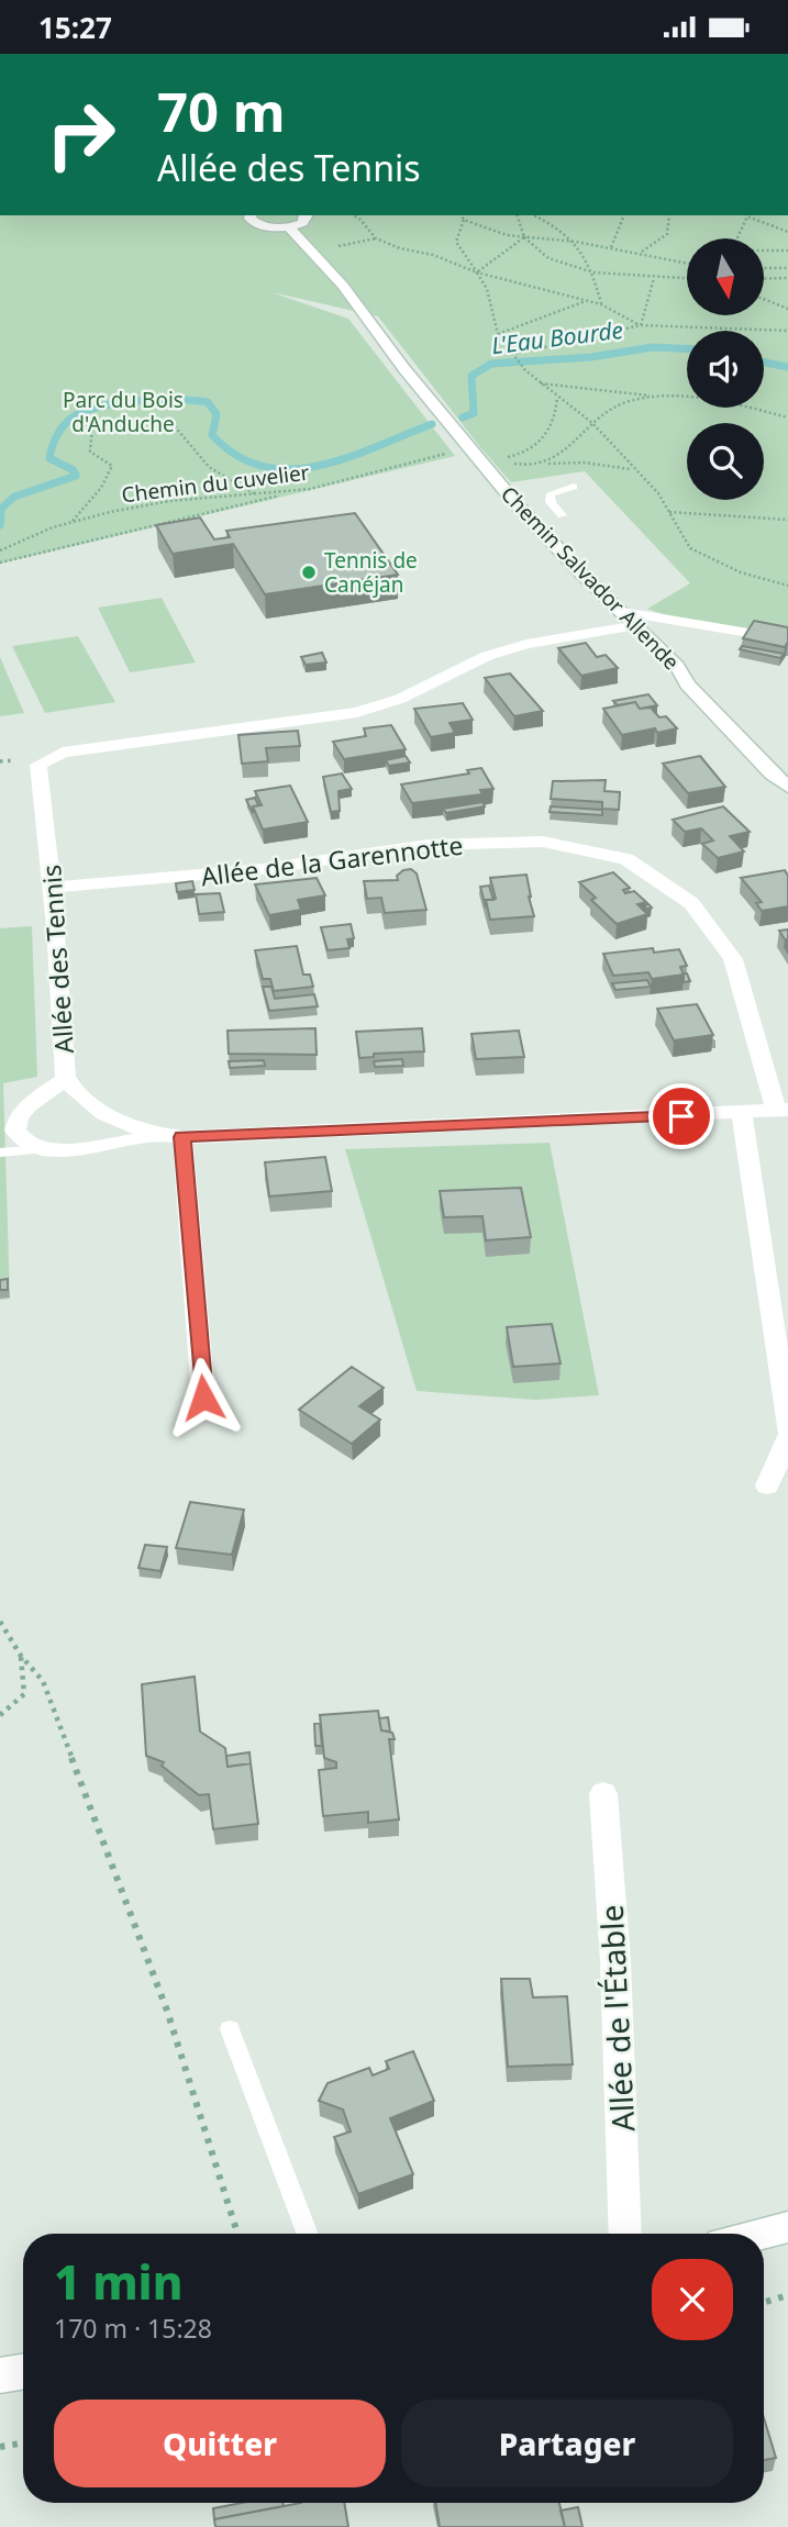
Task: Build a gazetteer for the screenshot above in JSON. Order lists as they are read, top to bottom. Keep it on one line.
{"streets":{"street":["Chemin Salvador Allende","Allée de la Garennotte","Allée des Tennis","Allée de l'Étable"],"path":["Chemin du cuvelier"]},"crossings":[["Chemin du cuvelier","Chemin Salvador Allende"],["Chemin Salvador Allende","Allée des Tennis"],["Allée de la Garennotte","Allée des Tennis"]],"water":["L'Eau Bourde"],"parks":["Parc du Bois d'Anduche"],"places":["Tennis de Canéjan"],"north":"bottom","page":{"status":"15:27","turn":["70 m","Allée des Tennis"],"heading":["1 min","170 m · 15:28"],"buttons":["Quitter","Partager"]}}
